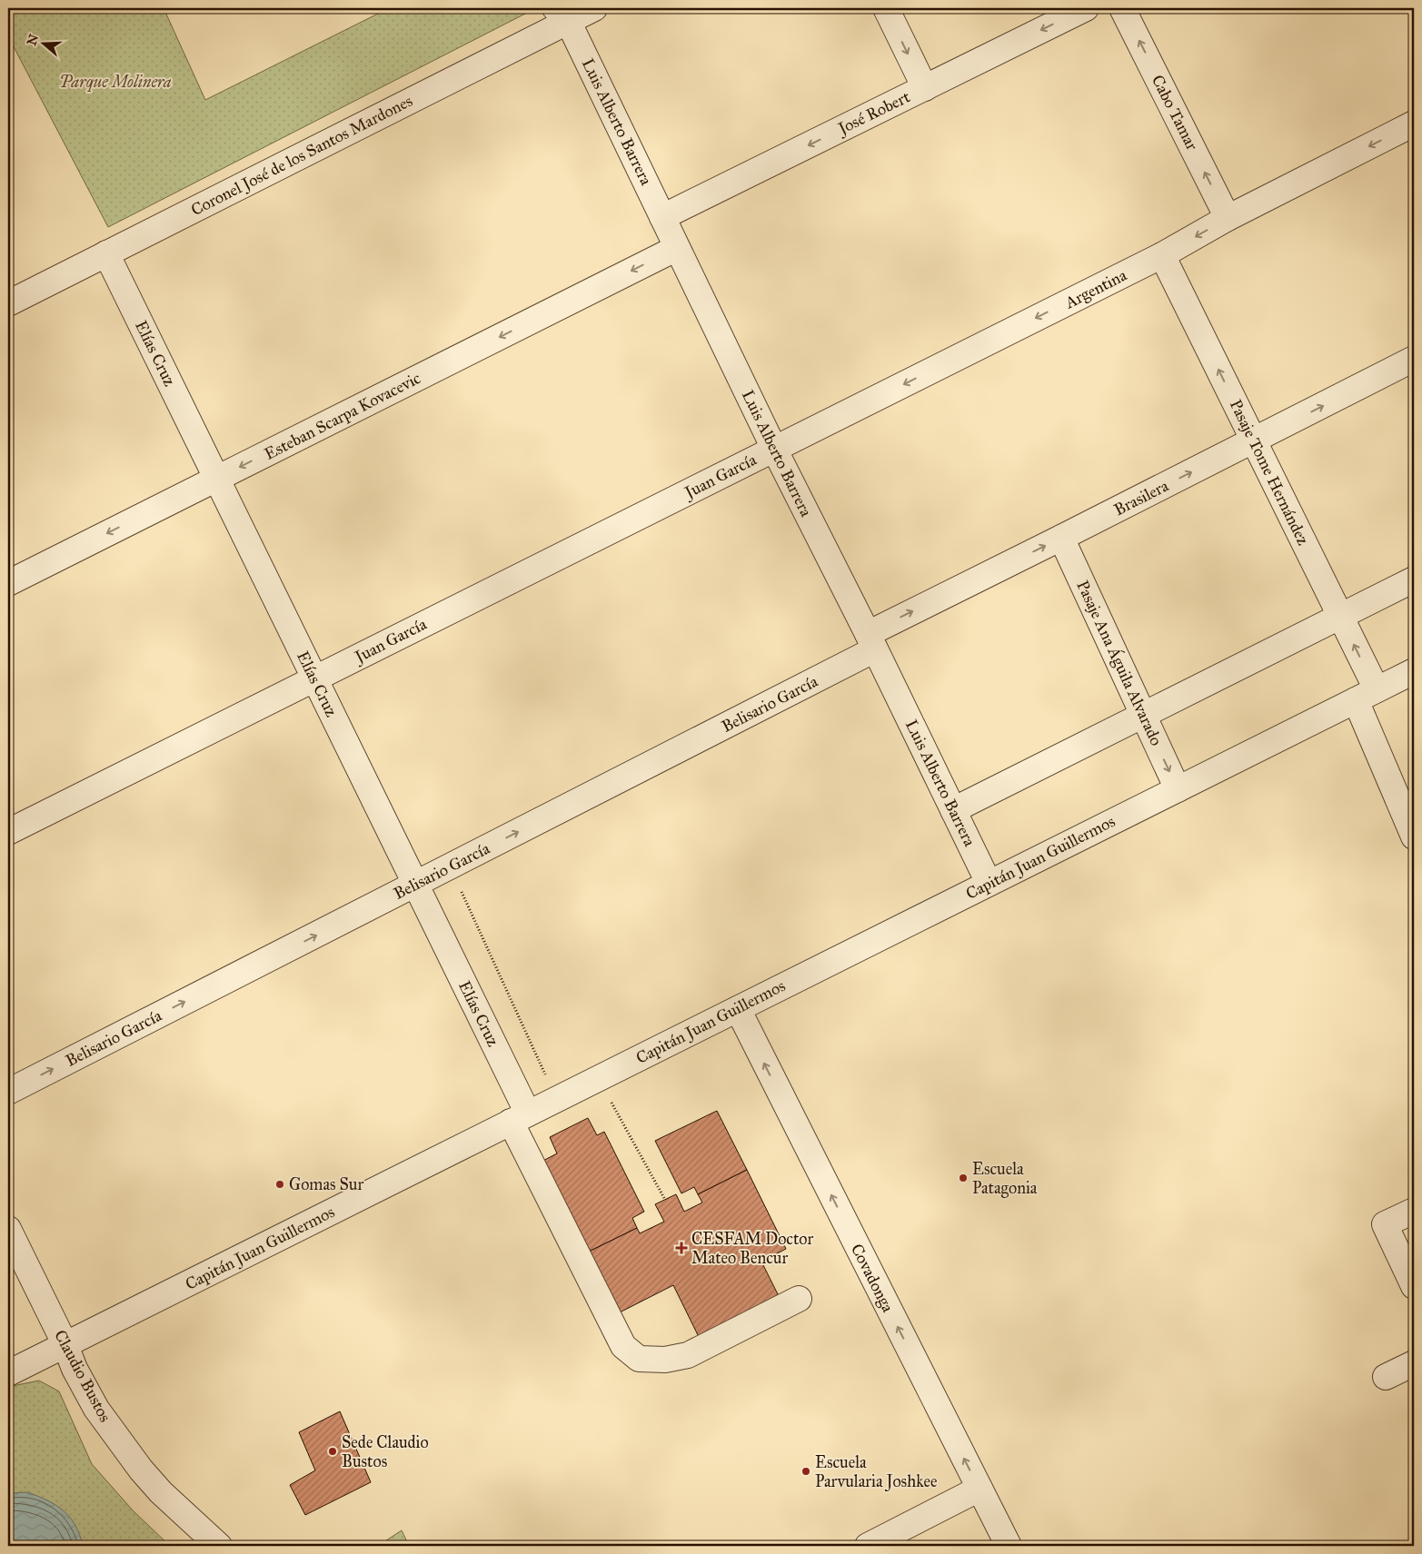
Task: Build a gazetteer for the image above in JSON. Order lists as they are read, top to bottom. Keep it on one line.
{"streets":{"street":["José Robert","Cabo Tamar","Luis Alberto Barrera","Coronel José de los Santos Mardones","Argentina","Elías Cruz","Esteban Scarpa Kovacevic","Pasaje Tome Hernández","Juan García","Brasilera","Pasaje Ana Águila Alvarado","Belisario García","Capitán Juan Guillermos","Covadonga","Claudio Bustos"]},"crossings":[["José Robert","Luis Alberto Barrera"],["Cabo Tamar","Argentina"],["Luis Alberto Barrera","Coronel José de los Santos Mardones"],["Luis Alberto Barrera","Argentina"],["Luis Alberto Barrera","Esteban Scarpa Kovacevic"],["Luis Alberto Barrera","Juan García"],["Luis Alberto Barrera","Brasilera"],["Luis Alberto Barrera","Belisario García"],["Luis Alberto Barrera","Capitán Juan Guillermos"],["Coronel José de los Santos Mardones","Elías Cruz"],["Argentina","Pasaje Tome Hernández"],["Argentina","Juan García"],["Elías Cruz","Esteban Scarpa Kovacevic"],["Elías Cruz","Juan García"],["Elías Cruz","Belisario García"],["Elías Cruz","Capitán Juan Guillermos"],["Pasaje Tome Hernández","Brasilera"],["Pasaje Tome Hernández","Capitán Juan Guillermos"],["Brasilera","Pasaje Ana Águila Alvarado"],["Brasilera","Belisario García"],["Pasaje Ana Águila Alvarado","Capitán Juan Guillermos"],["Capitán Juan Guillermos","Covadonga"],["Capitán Juan Guillermos","Claudio Bustos"]],"one_way":["José Robert","Cabo Tamar","Argentina","Esteban Scarpa Kovacevic","Pasaje Tome Hernández","Belisario García","Covadonga"],"parks":["Parque Molinera"],"places":{"other":["Escuela Patagonia","Gomas Sur","Sede Claudio Bustos","Escuela Parvularia Joshkee"],"health":["CESFAM Doctor Mateo Bencur"]},"north":"left"}
